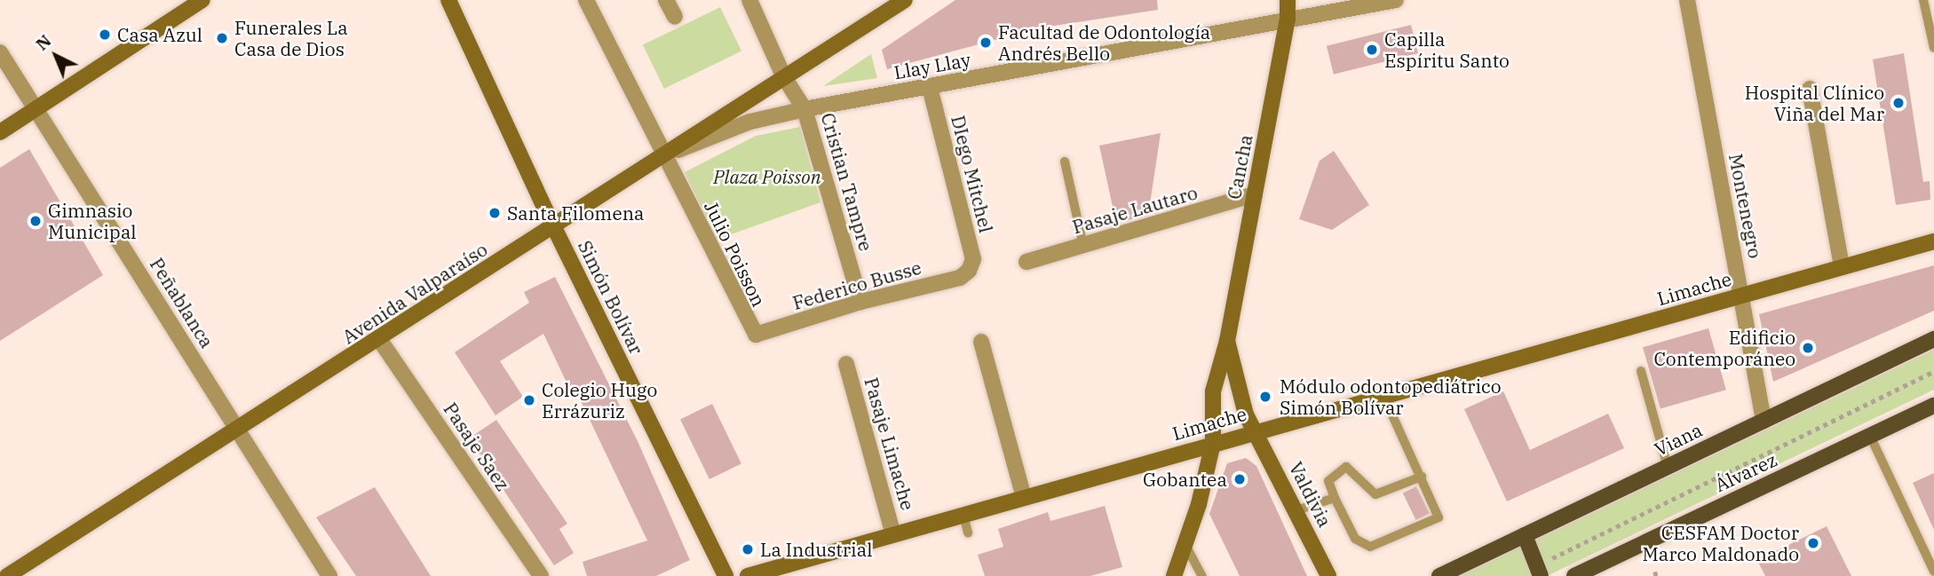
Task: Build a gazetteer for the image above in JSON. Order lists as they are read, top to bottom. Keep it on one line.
{"streets":{"main road":["Cancha","Limache","Avenida Valparaíso","Simón Bolívar","Viana","Álvarez","Valdivia"],"street":["Llay Llay","DIego Mitchel","Cristian Tampre","Montenegro","Pasaje Lautaro","Julio Poisson","Federico Busse","Peñablanca","Pasaje Limache","Pasaje Saez"]},"crossings":[["Llay Llay","Cancha"],["Llay Llay","DIego Mitchel"],["Llay Llay","Cristian Tampre"],["Llay Llay","Julio Poisson"],["Llay Llay","Avenida Valparaíso"],["Cancha","Pasaje Lautaro"],["Cancha","Limache"],["Cancha","Valdivia"],["DIego Mitchel","Federico Busse"],["Cristian Tampre","Federico Busse"],["Cristian Tampre","Avenida Valparaíso"],["Montenegro","Limache"],["Montenegro","Viana"],["Julio Poisson","Federico Busse"],["Julio Poisson","Avenida Valparaíso"],["Limache","Pasaje Limache"],["Limache","Valdivia"],["Avenida Valparaíso","Simón Bolívar"],["Avenida Valparaíso","Peñablanca"],["Avenida Valparaíso","Pasaje Saez"]],"parks":["Plaza Poisson"],"places":["Casa Azul","Funerales La Casa de Dios","Facultad de Odontología Andrés Bello","Capilla Espíritu Santo","Hospital Clínico Viña del Mar","Santa Filomena","Gimnasio Municipal","Edificio Contemporáneo","Módulo odontopediátrico Simón Bolívar","Colegio Hugo Errázuriz","Gobantea","CESFAM Doctor Marco Maldonado","La Industrial"],"north":"top left"}
